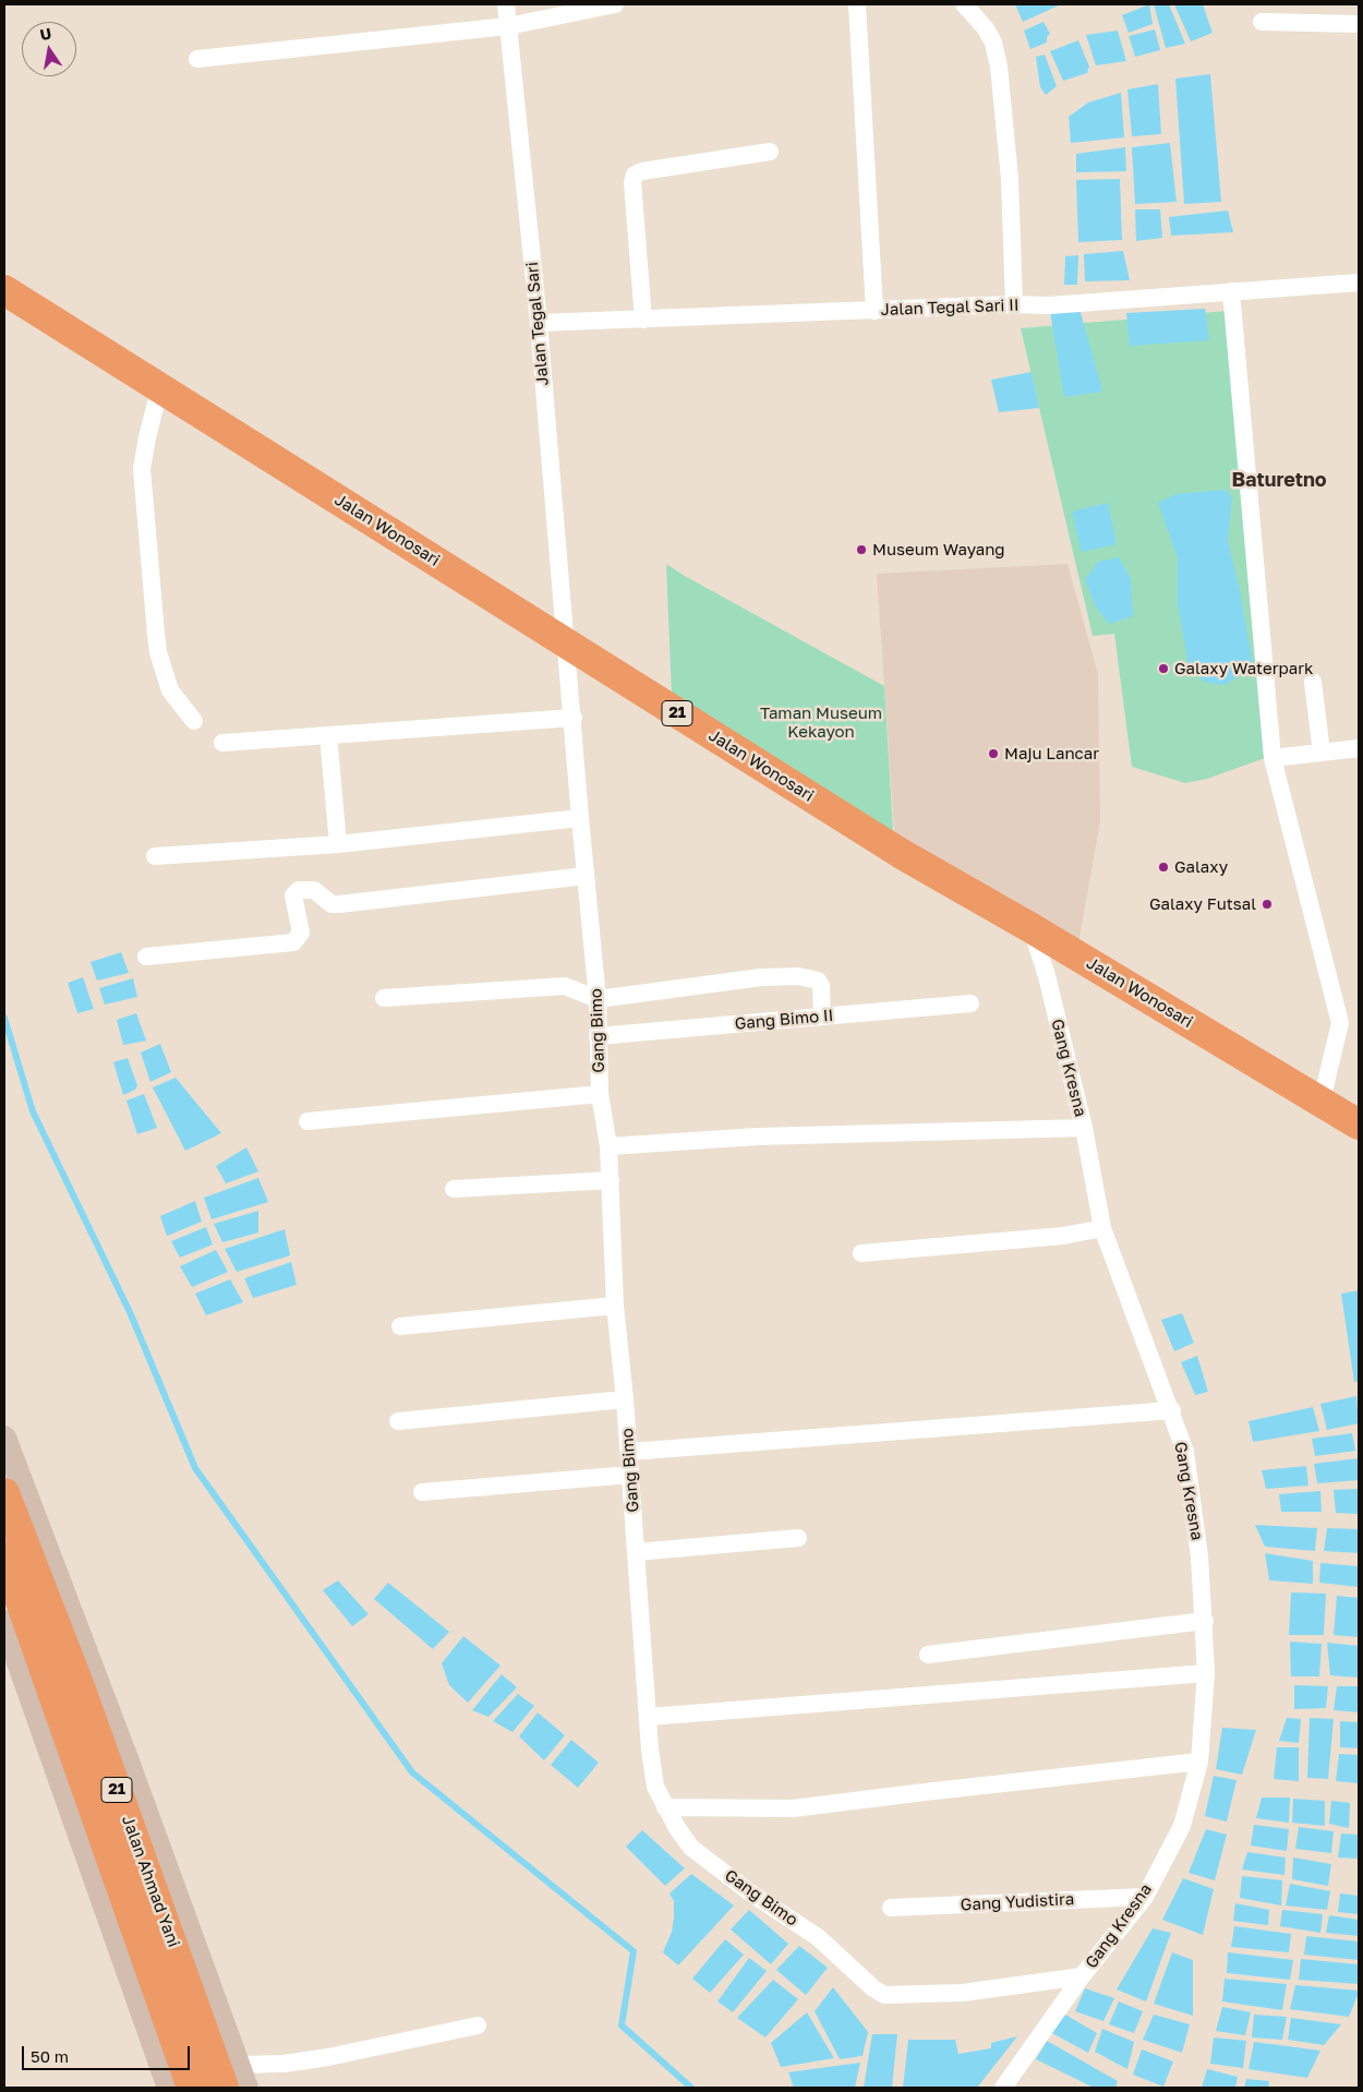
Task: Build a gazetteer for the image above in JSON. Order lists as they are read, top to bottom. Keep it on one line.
{"streets":{"highway":["Jalan Wonosari","21","Jalan Ahmad Yani"],"street":["Jalan Tegal Sari II","Jalan Tegal Sari","Gang Bimo II","Gang Bimo","Gang Kresna","Gang Yudistira"]},"crossings":[["Jalan Tegal Sari II","Jalan Tegal Sari"],["Jalan Tegal Sari","Jalan Wonosari"],["Jalan Tegal Sari","Gang Bimo"],["Jalan Wonosari","Gang Bimo"],["Jalan Wonosari","Gang Kresna"],["Gang Bimo II","Gang Bimo"],["Gang Bimo","Gang Kresna"],["Gang Kresna","Gang Yudistira"]],"districts":["Baturetno"],"parks":["Taman Museum Kekayon"],"places":["Museum Wayang","Galaxy Waterpark","Maju Lancar","Galaxy","Galaxy Futsal"],"scale_bar":"50 m","north":"top"}
